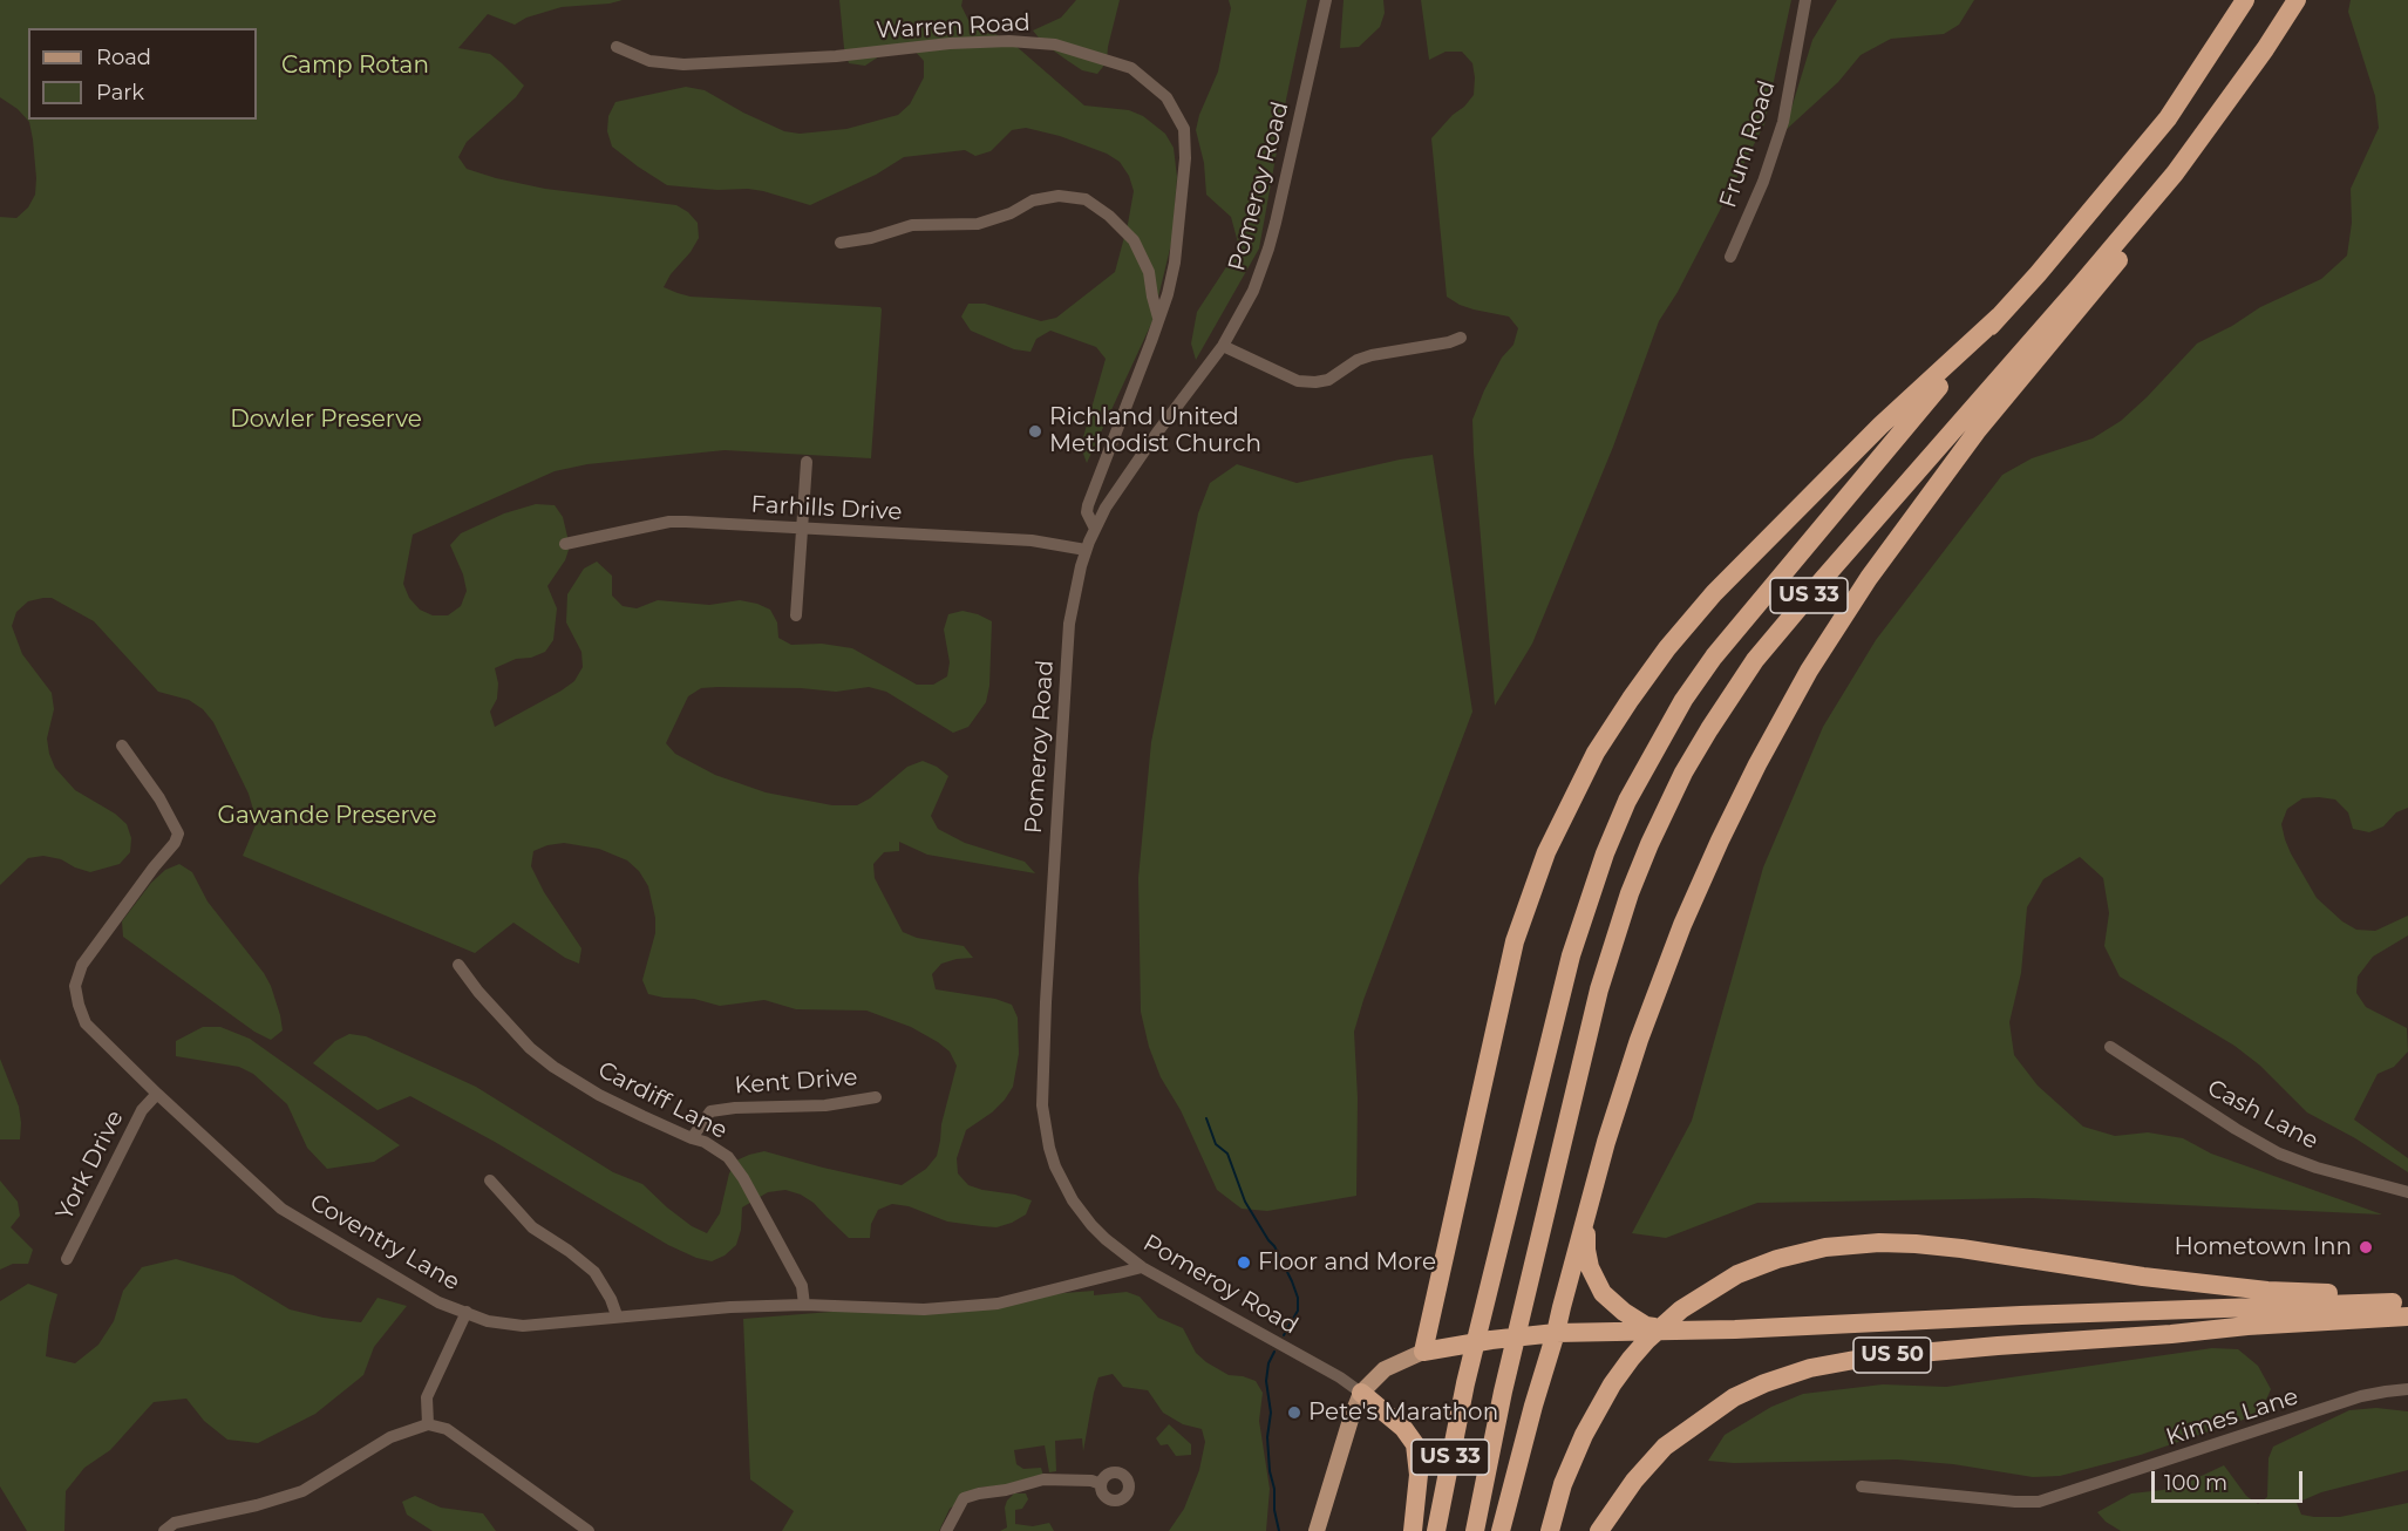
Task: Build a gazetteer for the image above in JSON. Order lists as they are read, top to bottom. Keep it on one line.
{"streets":{"highway":["US 33","US 50"],"street":["Warren Road","Frum Road","Pomeroy Road","Farhills Drive","Kent Drive","Cardiff Lane","Cash Lane","York Drive","Coventry Lane","Kimes Lane"]},"crossings":[["Warren Road","Pomeroy Road"],["Pomeroy Road","Farhills Drive"],["Pomeroy Road","Coventry Lane"],["Kent Drive","Cardiff Lane"],["Cardiff Lane","Coventry Lane"],["York Drive","Coventry Lane"]],"parks":["Camp Rotan","Dowler Preserve","Gawande Preserve"],"places":["Richland United Methodist Church","Hometown Inn","Floor and More","Pete's Marathon"],"legend":["Road","Park"],"scale_bar":"100 m"}
